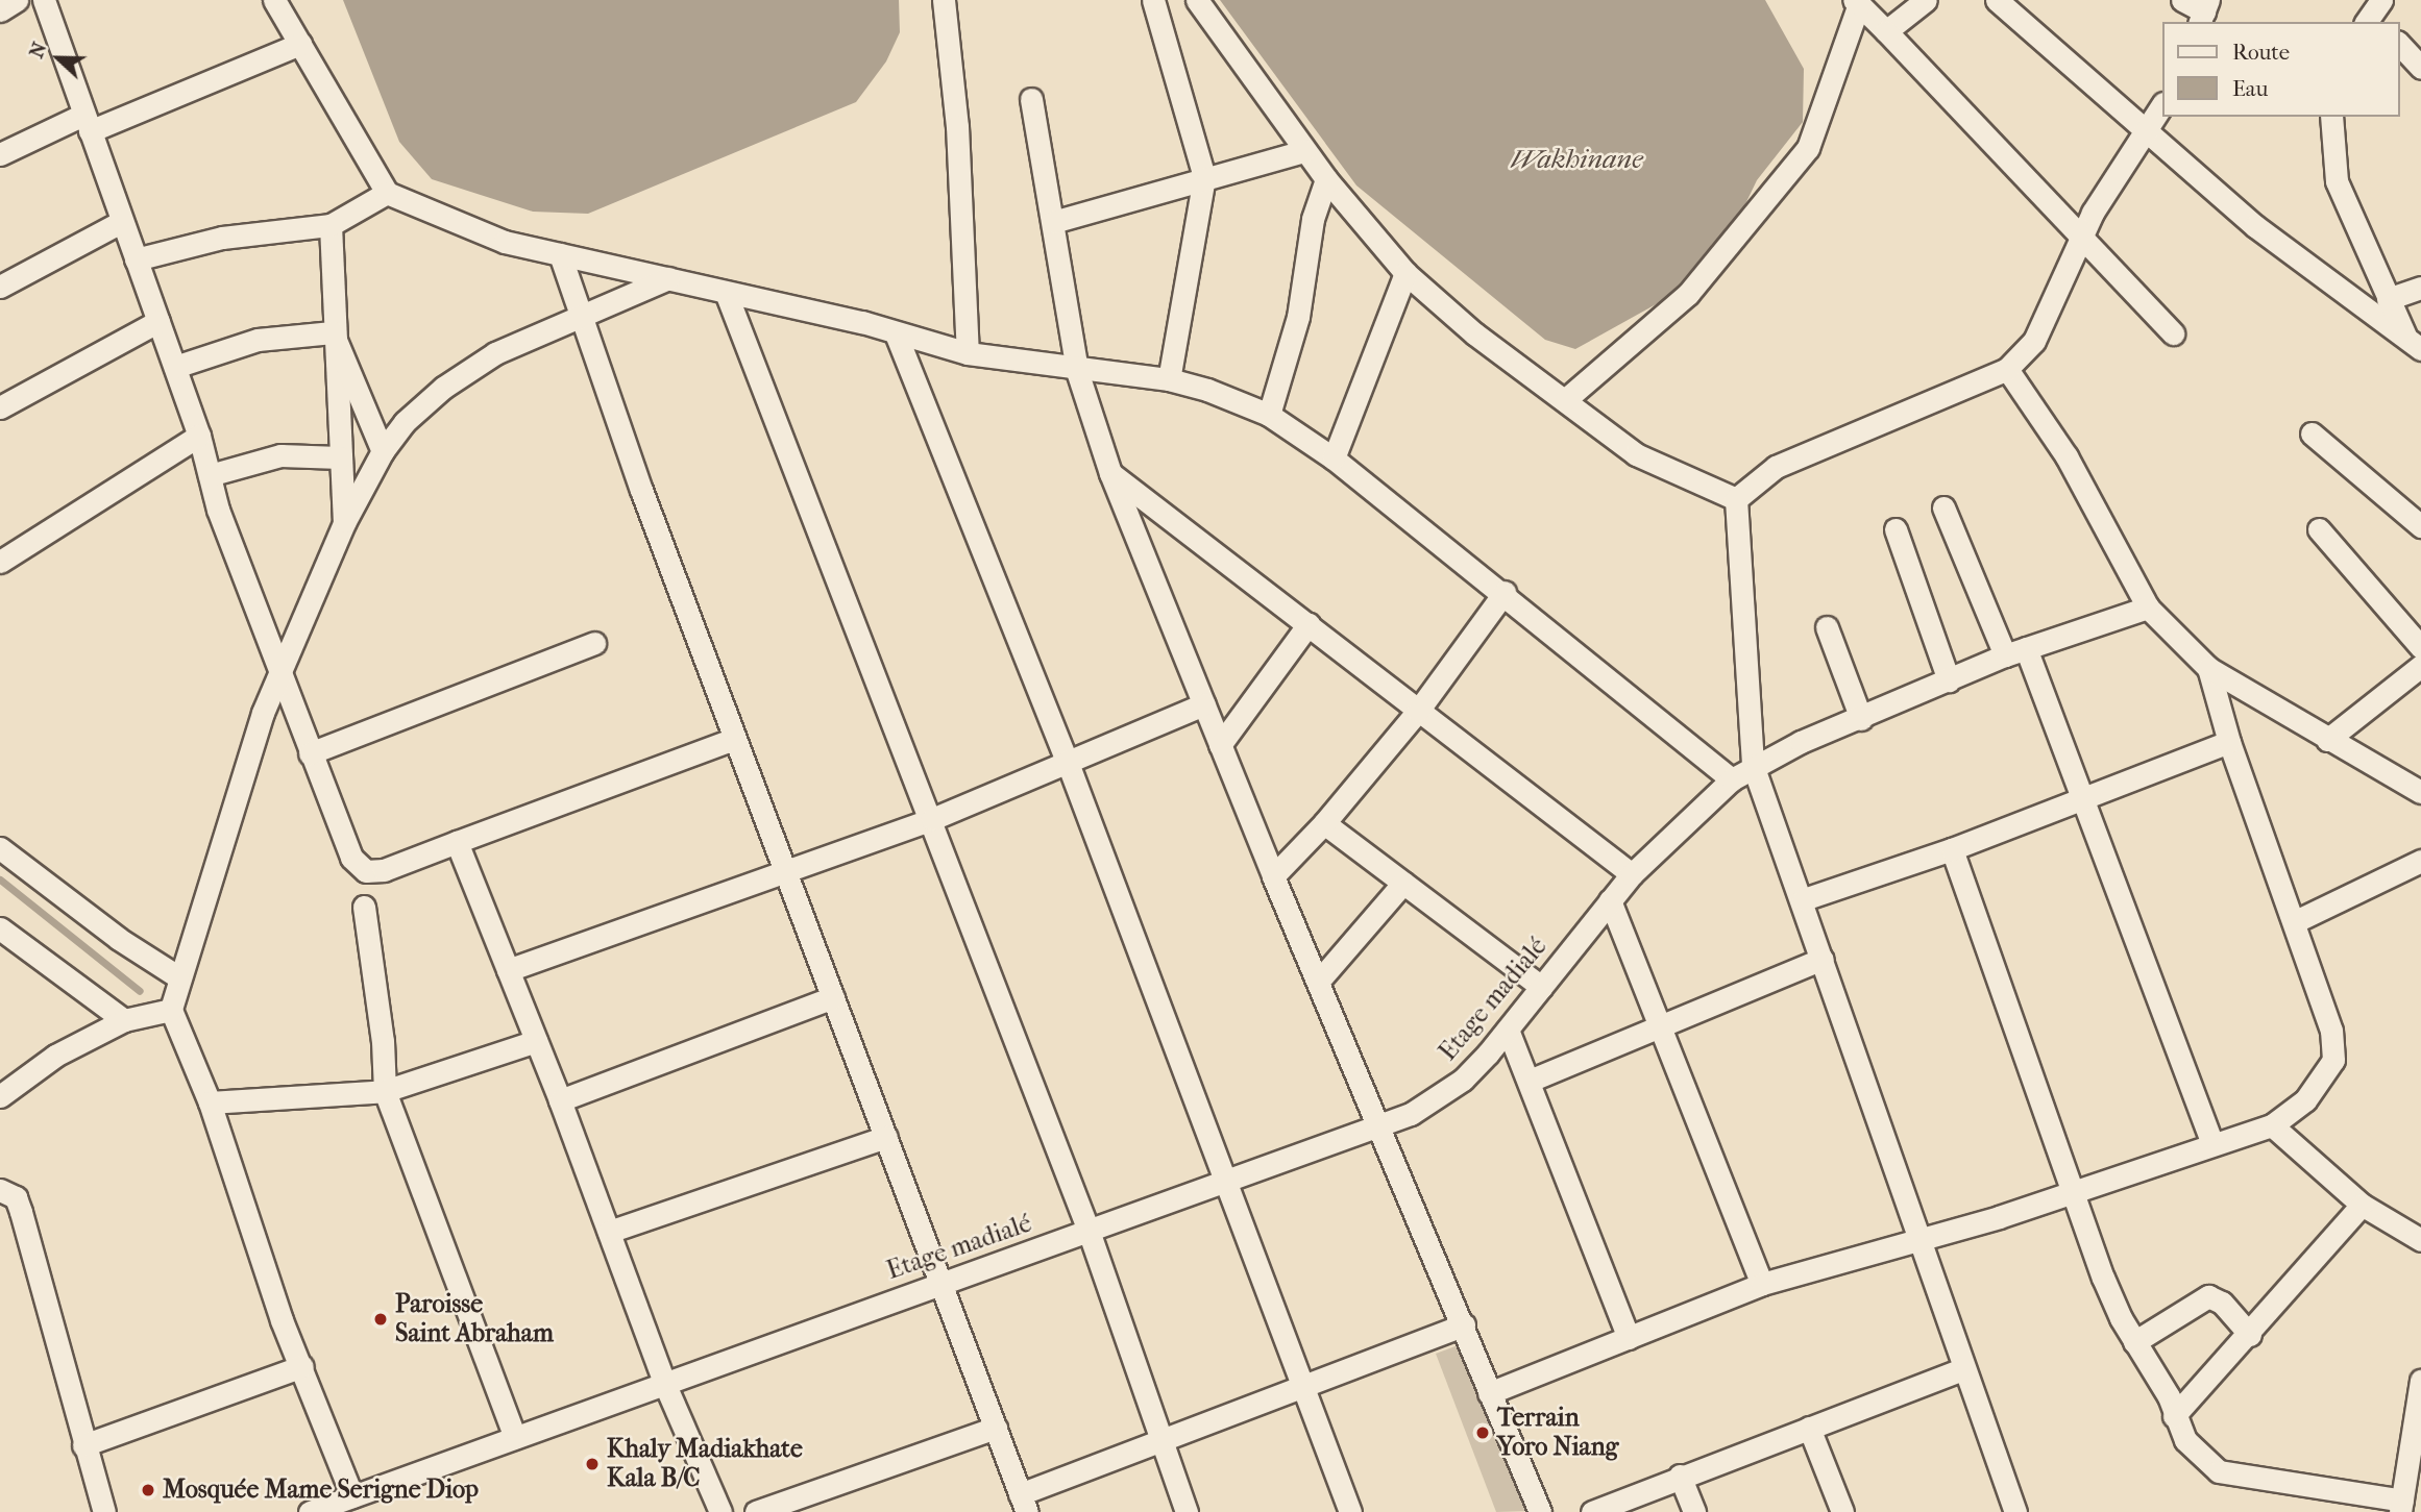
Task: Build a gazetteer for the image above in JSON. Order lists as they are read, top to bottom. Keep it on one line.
{"streets":{"street":["Etage madialé"]},"water":["Wakhinane"],"places":["Paroisse Saint Abraham","Terrain Yoro Niang","Khaly Madiakhate Kala B/C","Mosquée Mame Serigne Diop"],"legend":["Route","Eau"],"north":"left"}
